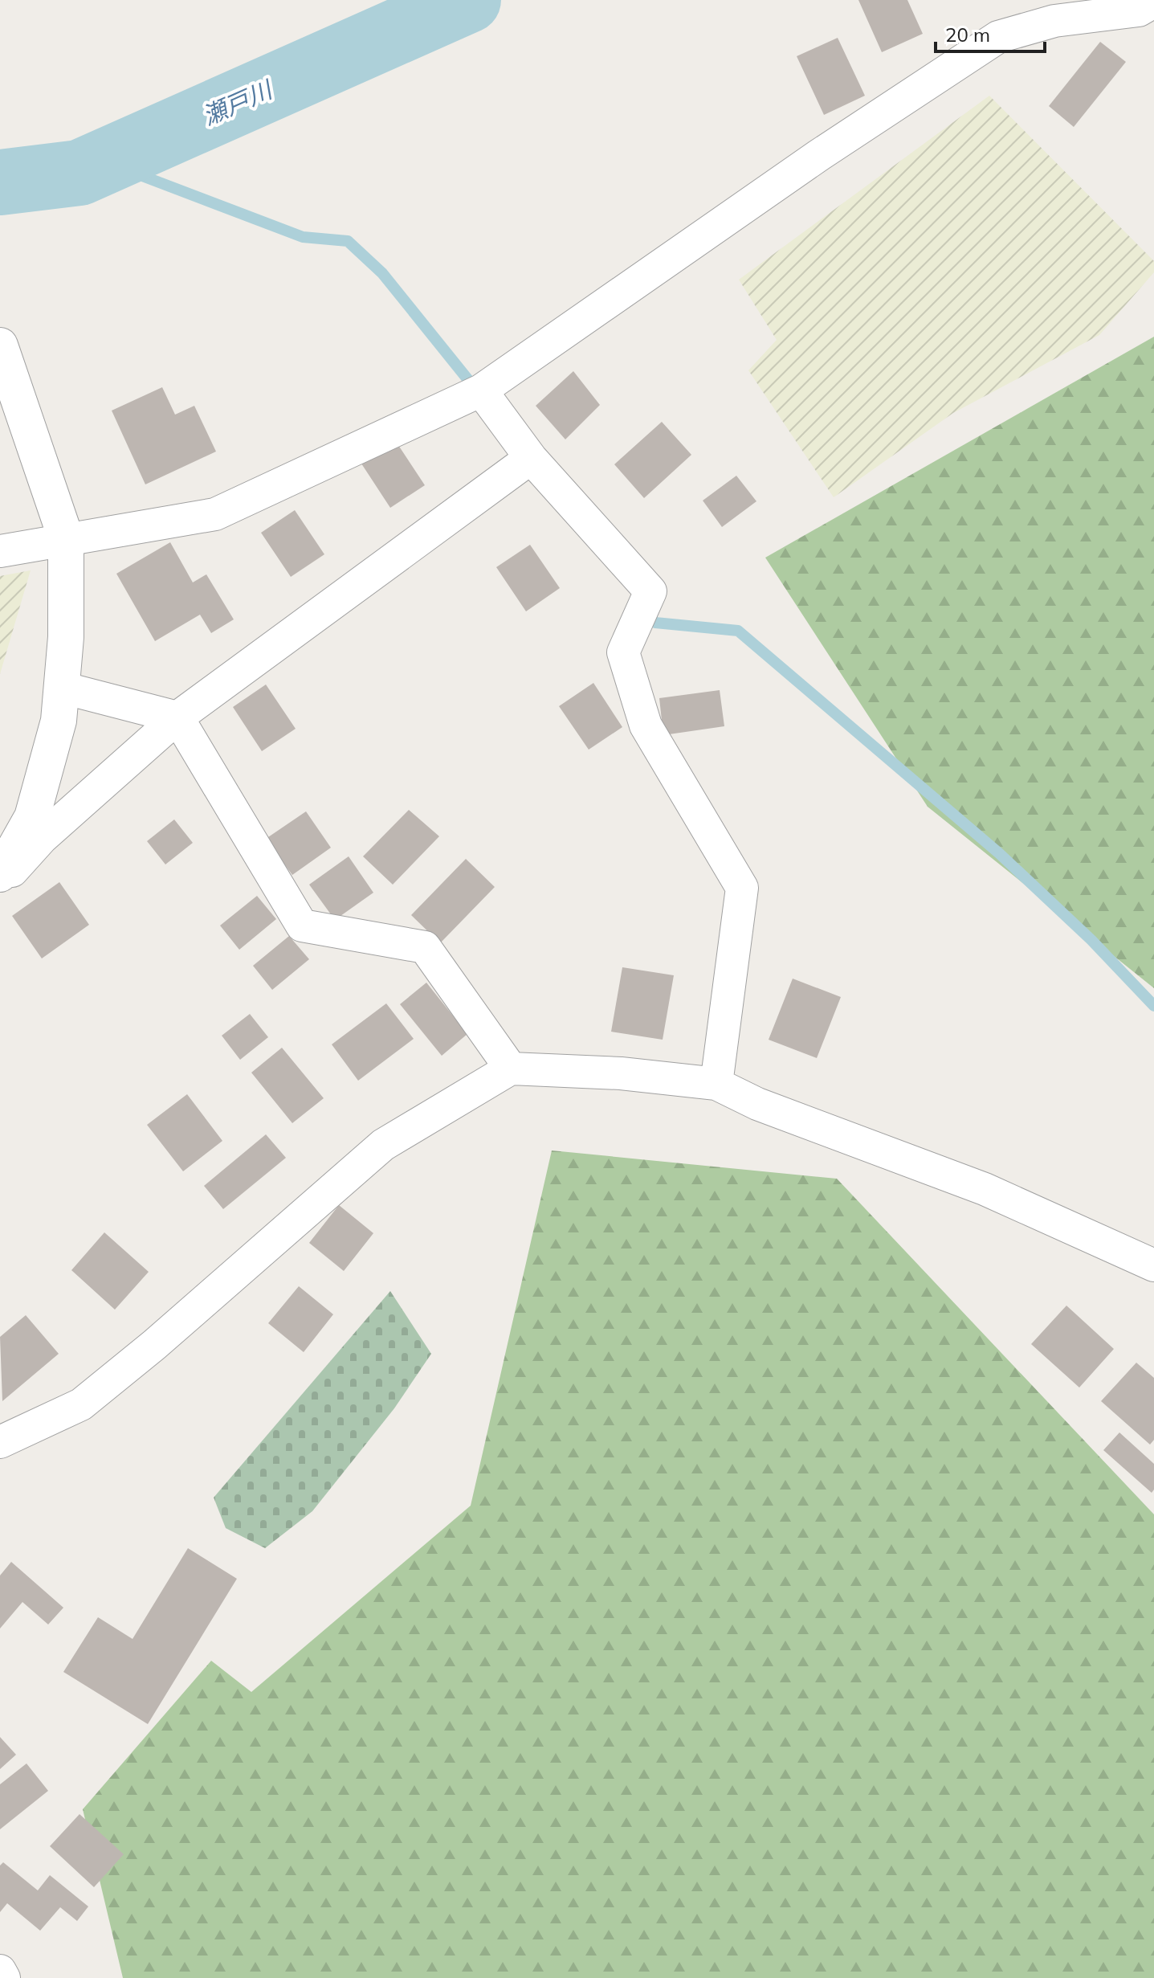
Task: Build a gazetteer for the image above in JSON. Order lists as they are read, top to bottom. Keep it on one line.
{"water":["瀬戸川"],"scale_bar":"20 m"}
